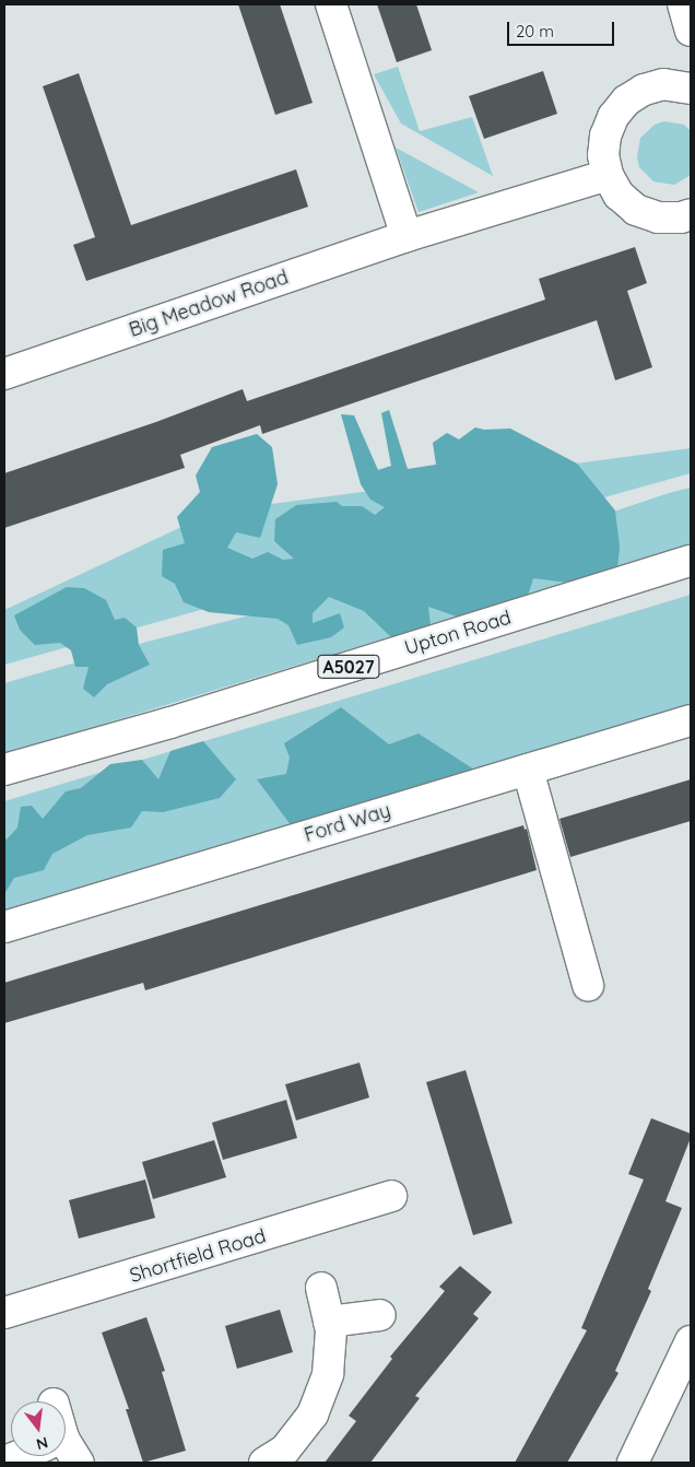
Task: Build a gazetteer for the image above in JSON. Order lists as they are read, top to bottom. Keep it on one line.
{"streets":{"street":["Big Meadow Road","Upton Road","A5027","Ford Way","Shortfield Road"]},"scale_bar":"20 m","north":"bottom"}
